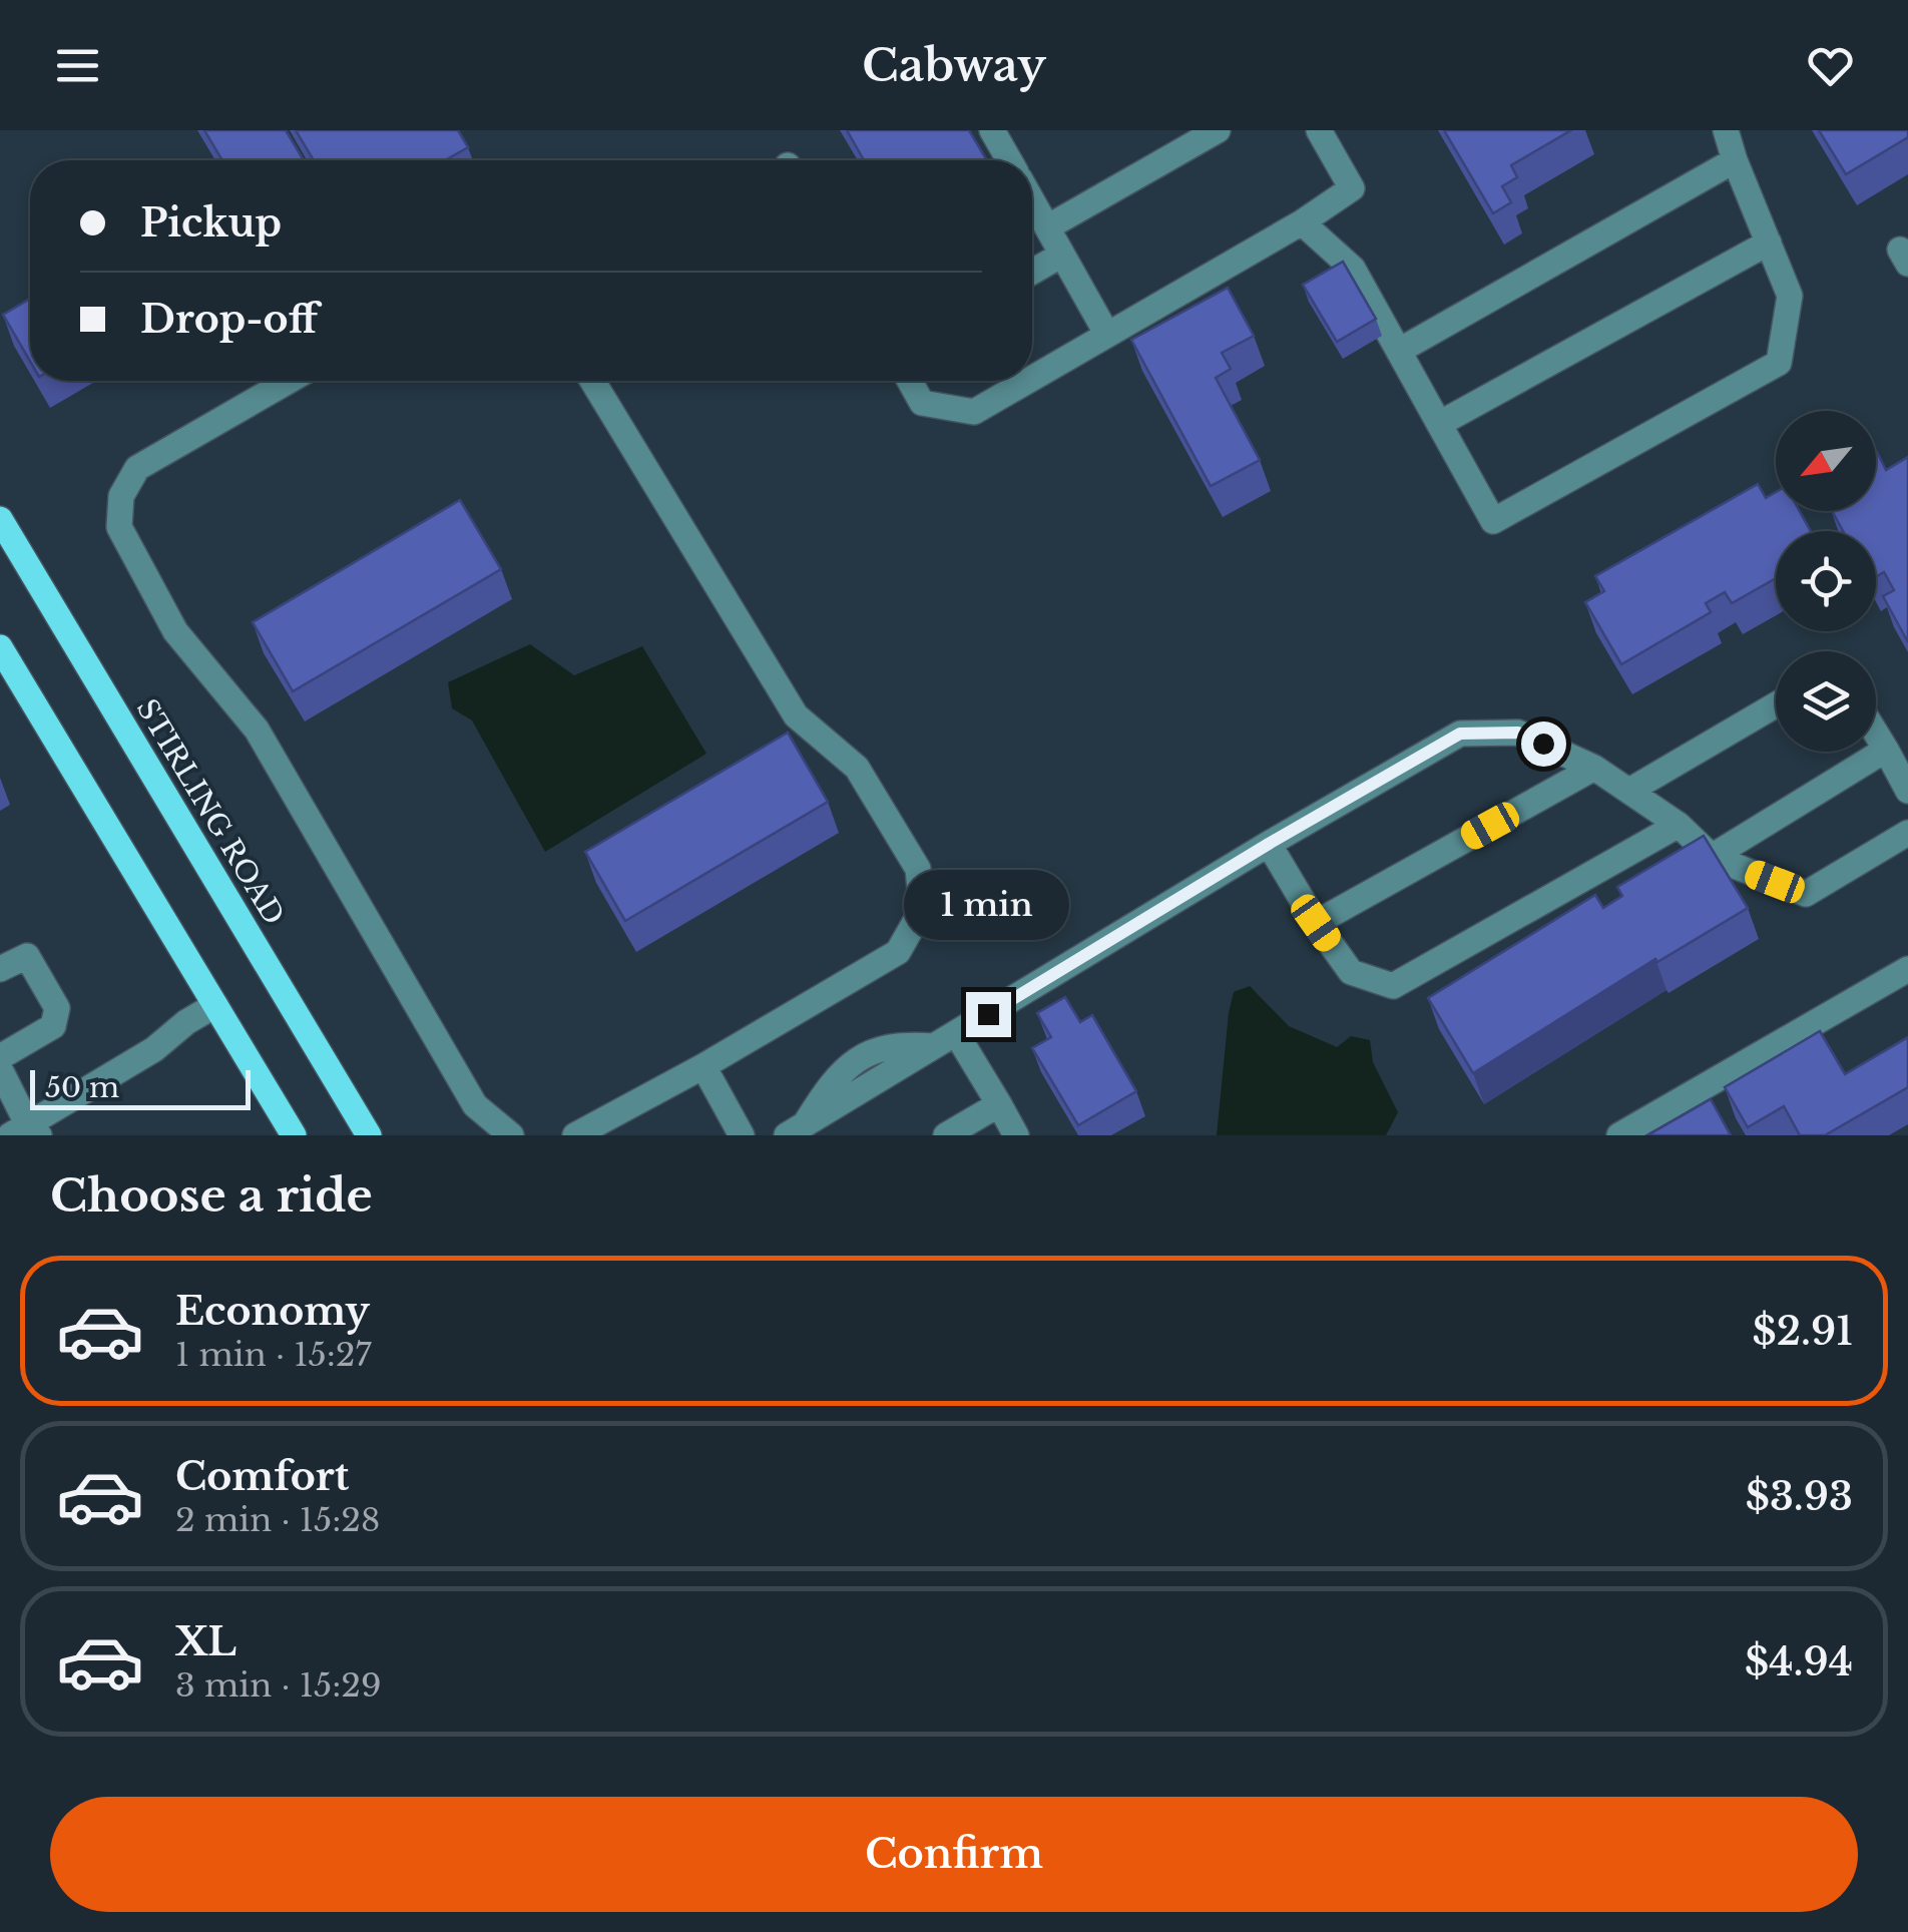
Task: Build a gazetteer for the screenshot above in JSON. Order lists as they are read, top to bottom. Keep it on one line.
{"streets":{"main road":["STIRLING ROAD"]},"scale_bar":"50 m","north":"bottom left","page":{"header":"Cabway","banner":["Pickup","Drop-off"],"bubble":"1 min","scale":"50 m","heading":"Choose a ride","list":[{"name":"Economy","note":"1 min · 15:27","value":"$2.91"},{"name":"Comfort","note":"2 min · 15:28","value":"$3.93"},{"name":"XL","note":"3 min · 15:29","value":"$4.94"}],"buttons":"Confirm"}}
